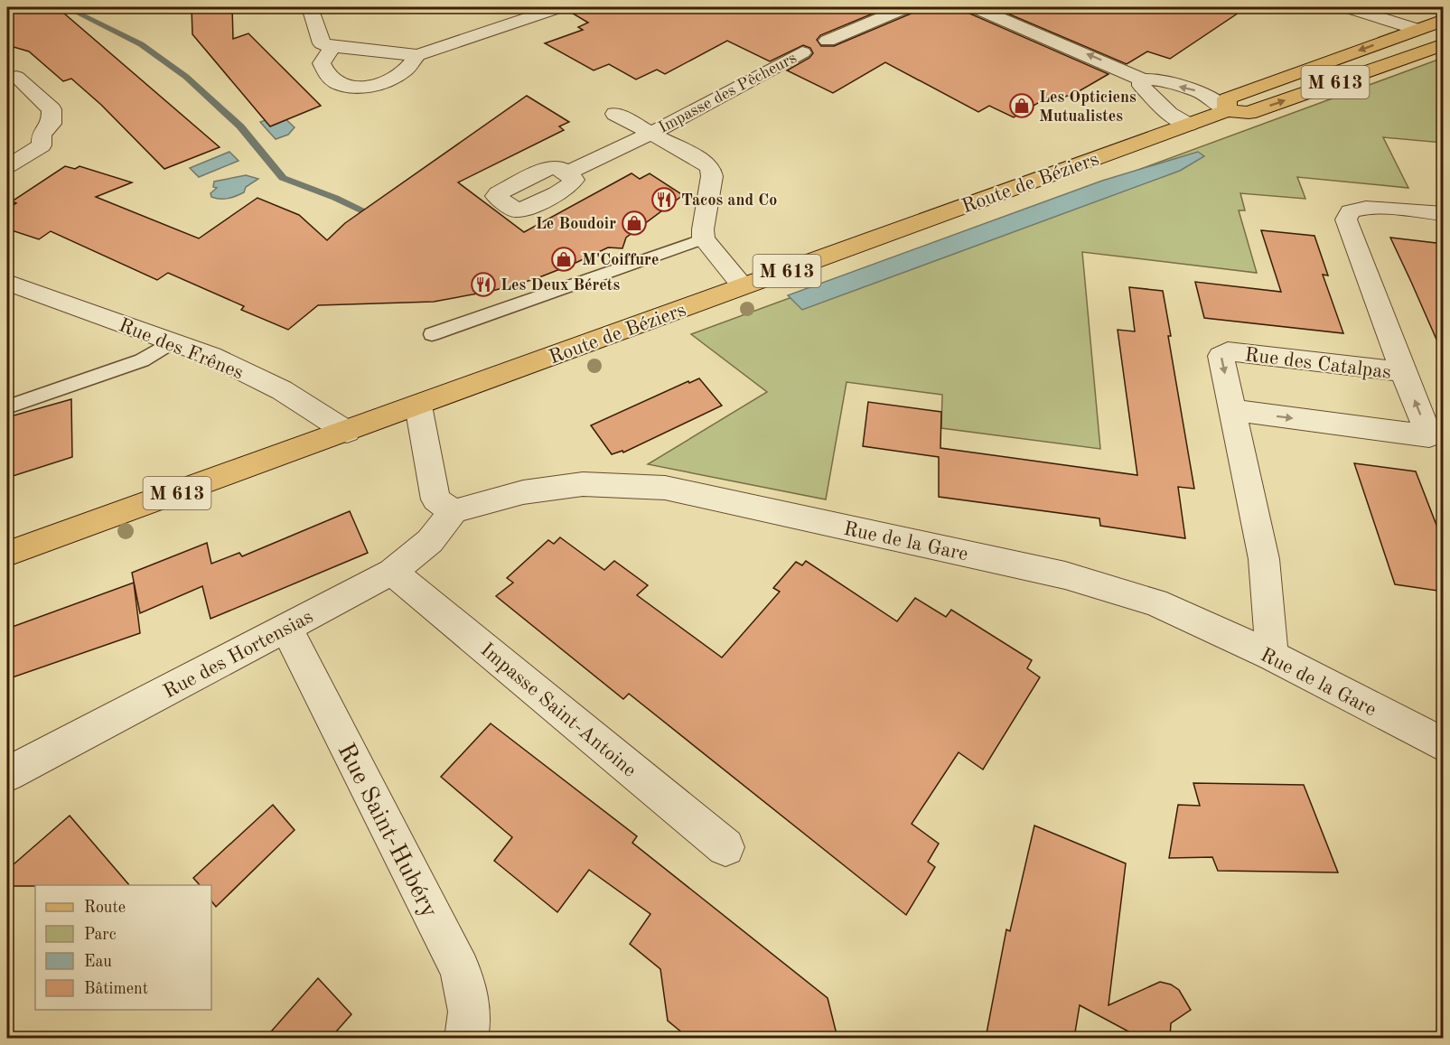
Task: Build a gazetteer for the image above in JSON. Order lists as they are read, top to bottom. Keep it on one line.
{"streets":{"main road":["M 613","Route de Béziers"],"street":["Impasse des Pêcheurs","Rue des Frênes","Rue des Catalpas","Rue de la Gare","Rue des Hortensias","Impasse Saint-Antoine","Rue Saint-Hubéry"]},"crossings":[["M 613","Route de Béziers"],["Route de Béziers","Rue des Frênes"],["Rue des Catalpas","Rue de la Gare"],["Rue de la Gare","Rue des Hortensias"],["Rue des Hortensias","Impasse Saint-Antoine"],["Rue des Hortensias","Rue Saint-Hubéry"]],"places":{"shop":["Les Opticiens Mutualistes","Le Boudoir","M'Coiffure"],"restaurant":["Tacos and Co","Les Deux Bérets"]},"legend":["Route","Parc","Eau","Bâtiment"]}
